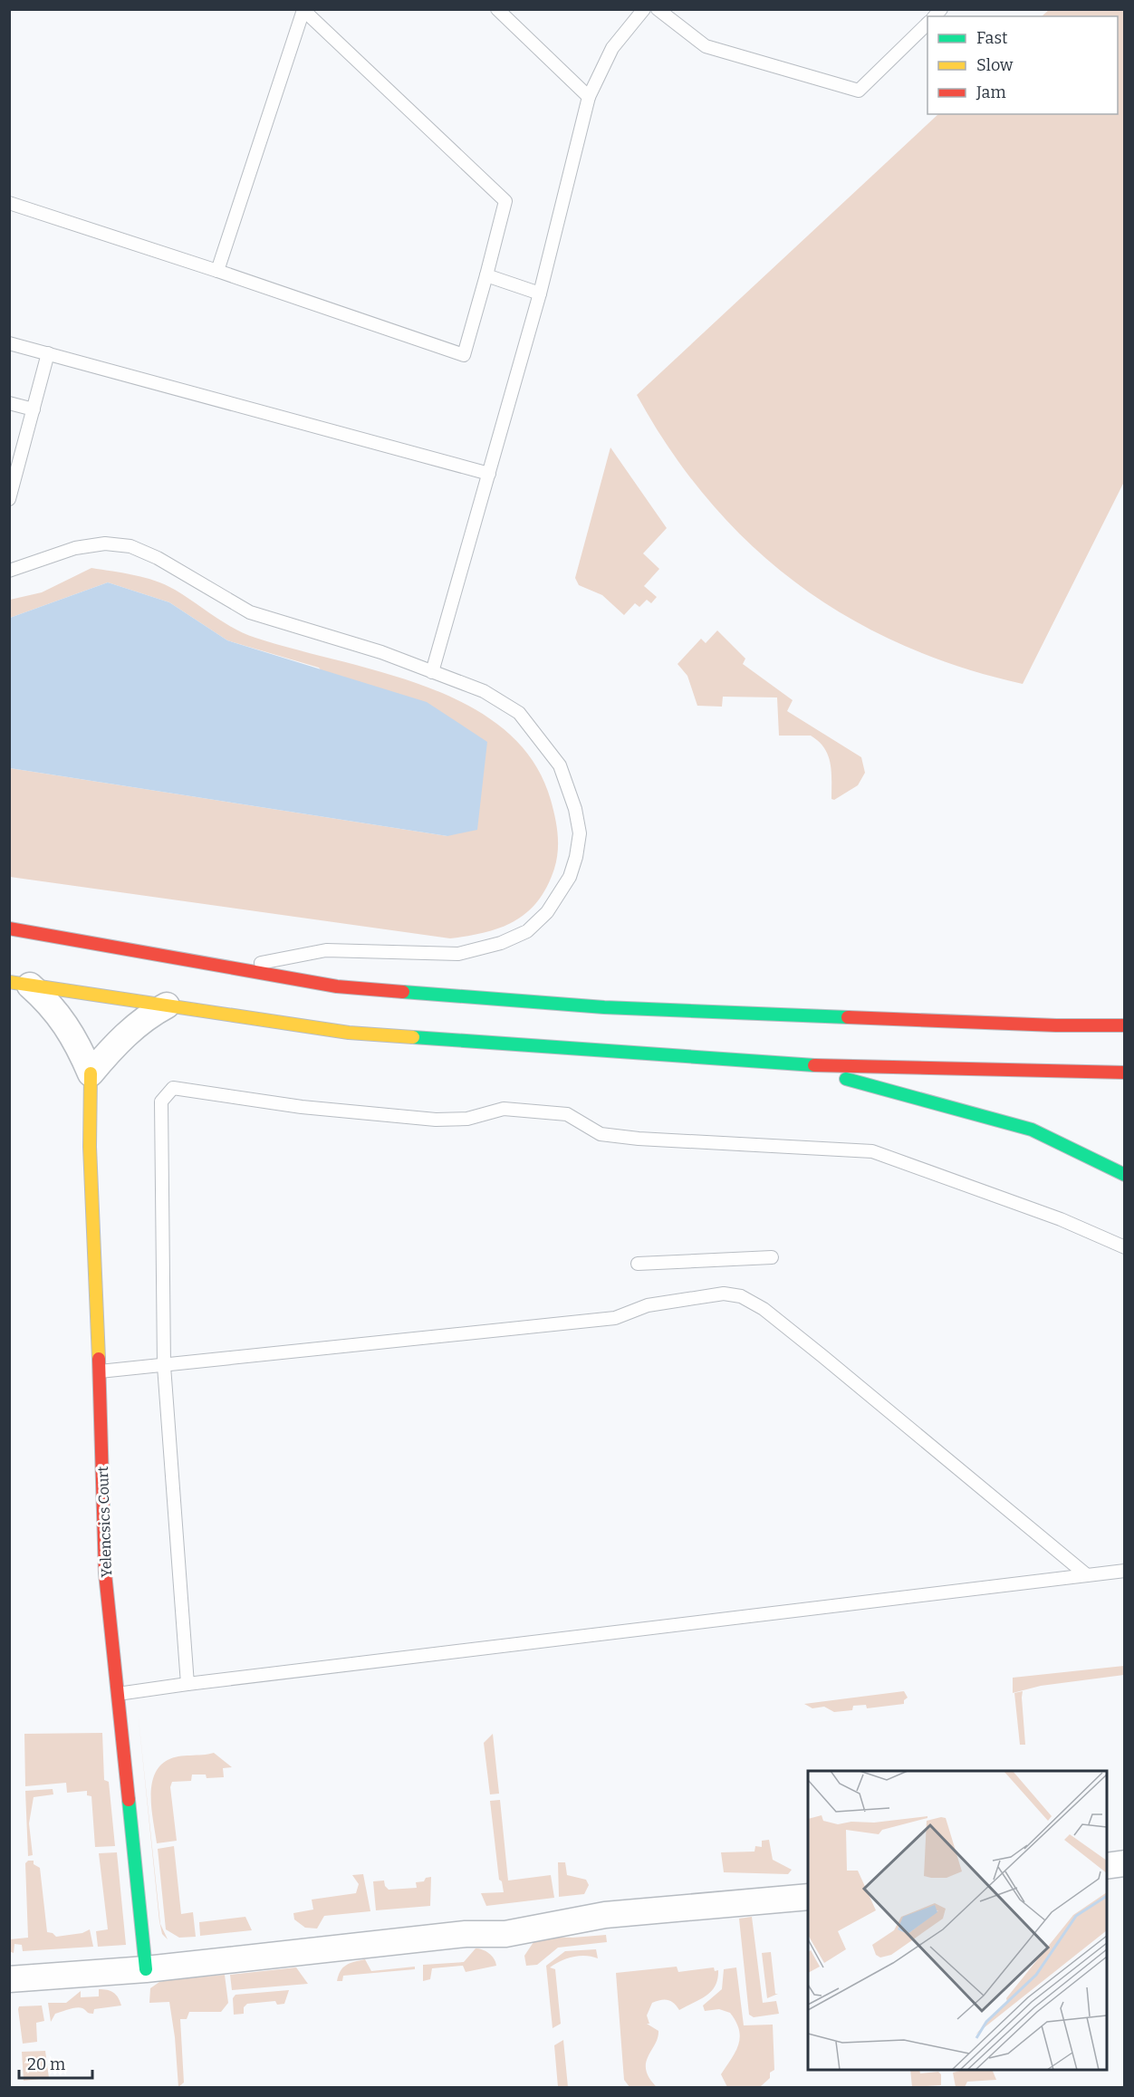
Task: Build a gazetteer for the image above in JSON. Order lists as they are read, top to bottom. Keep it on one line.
{"streets":{"main road":["Yelencsics Court"]},"legend":["Fast","Slow","Jam"],"scale_bar":"20 m"}
